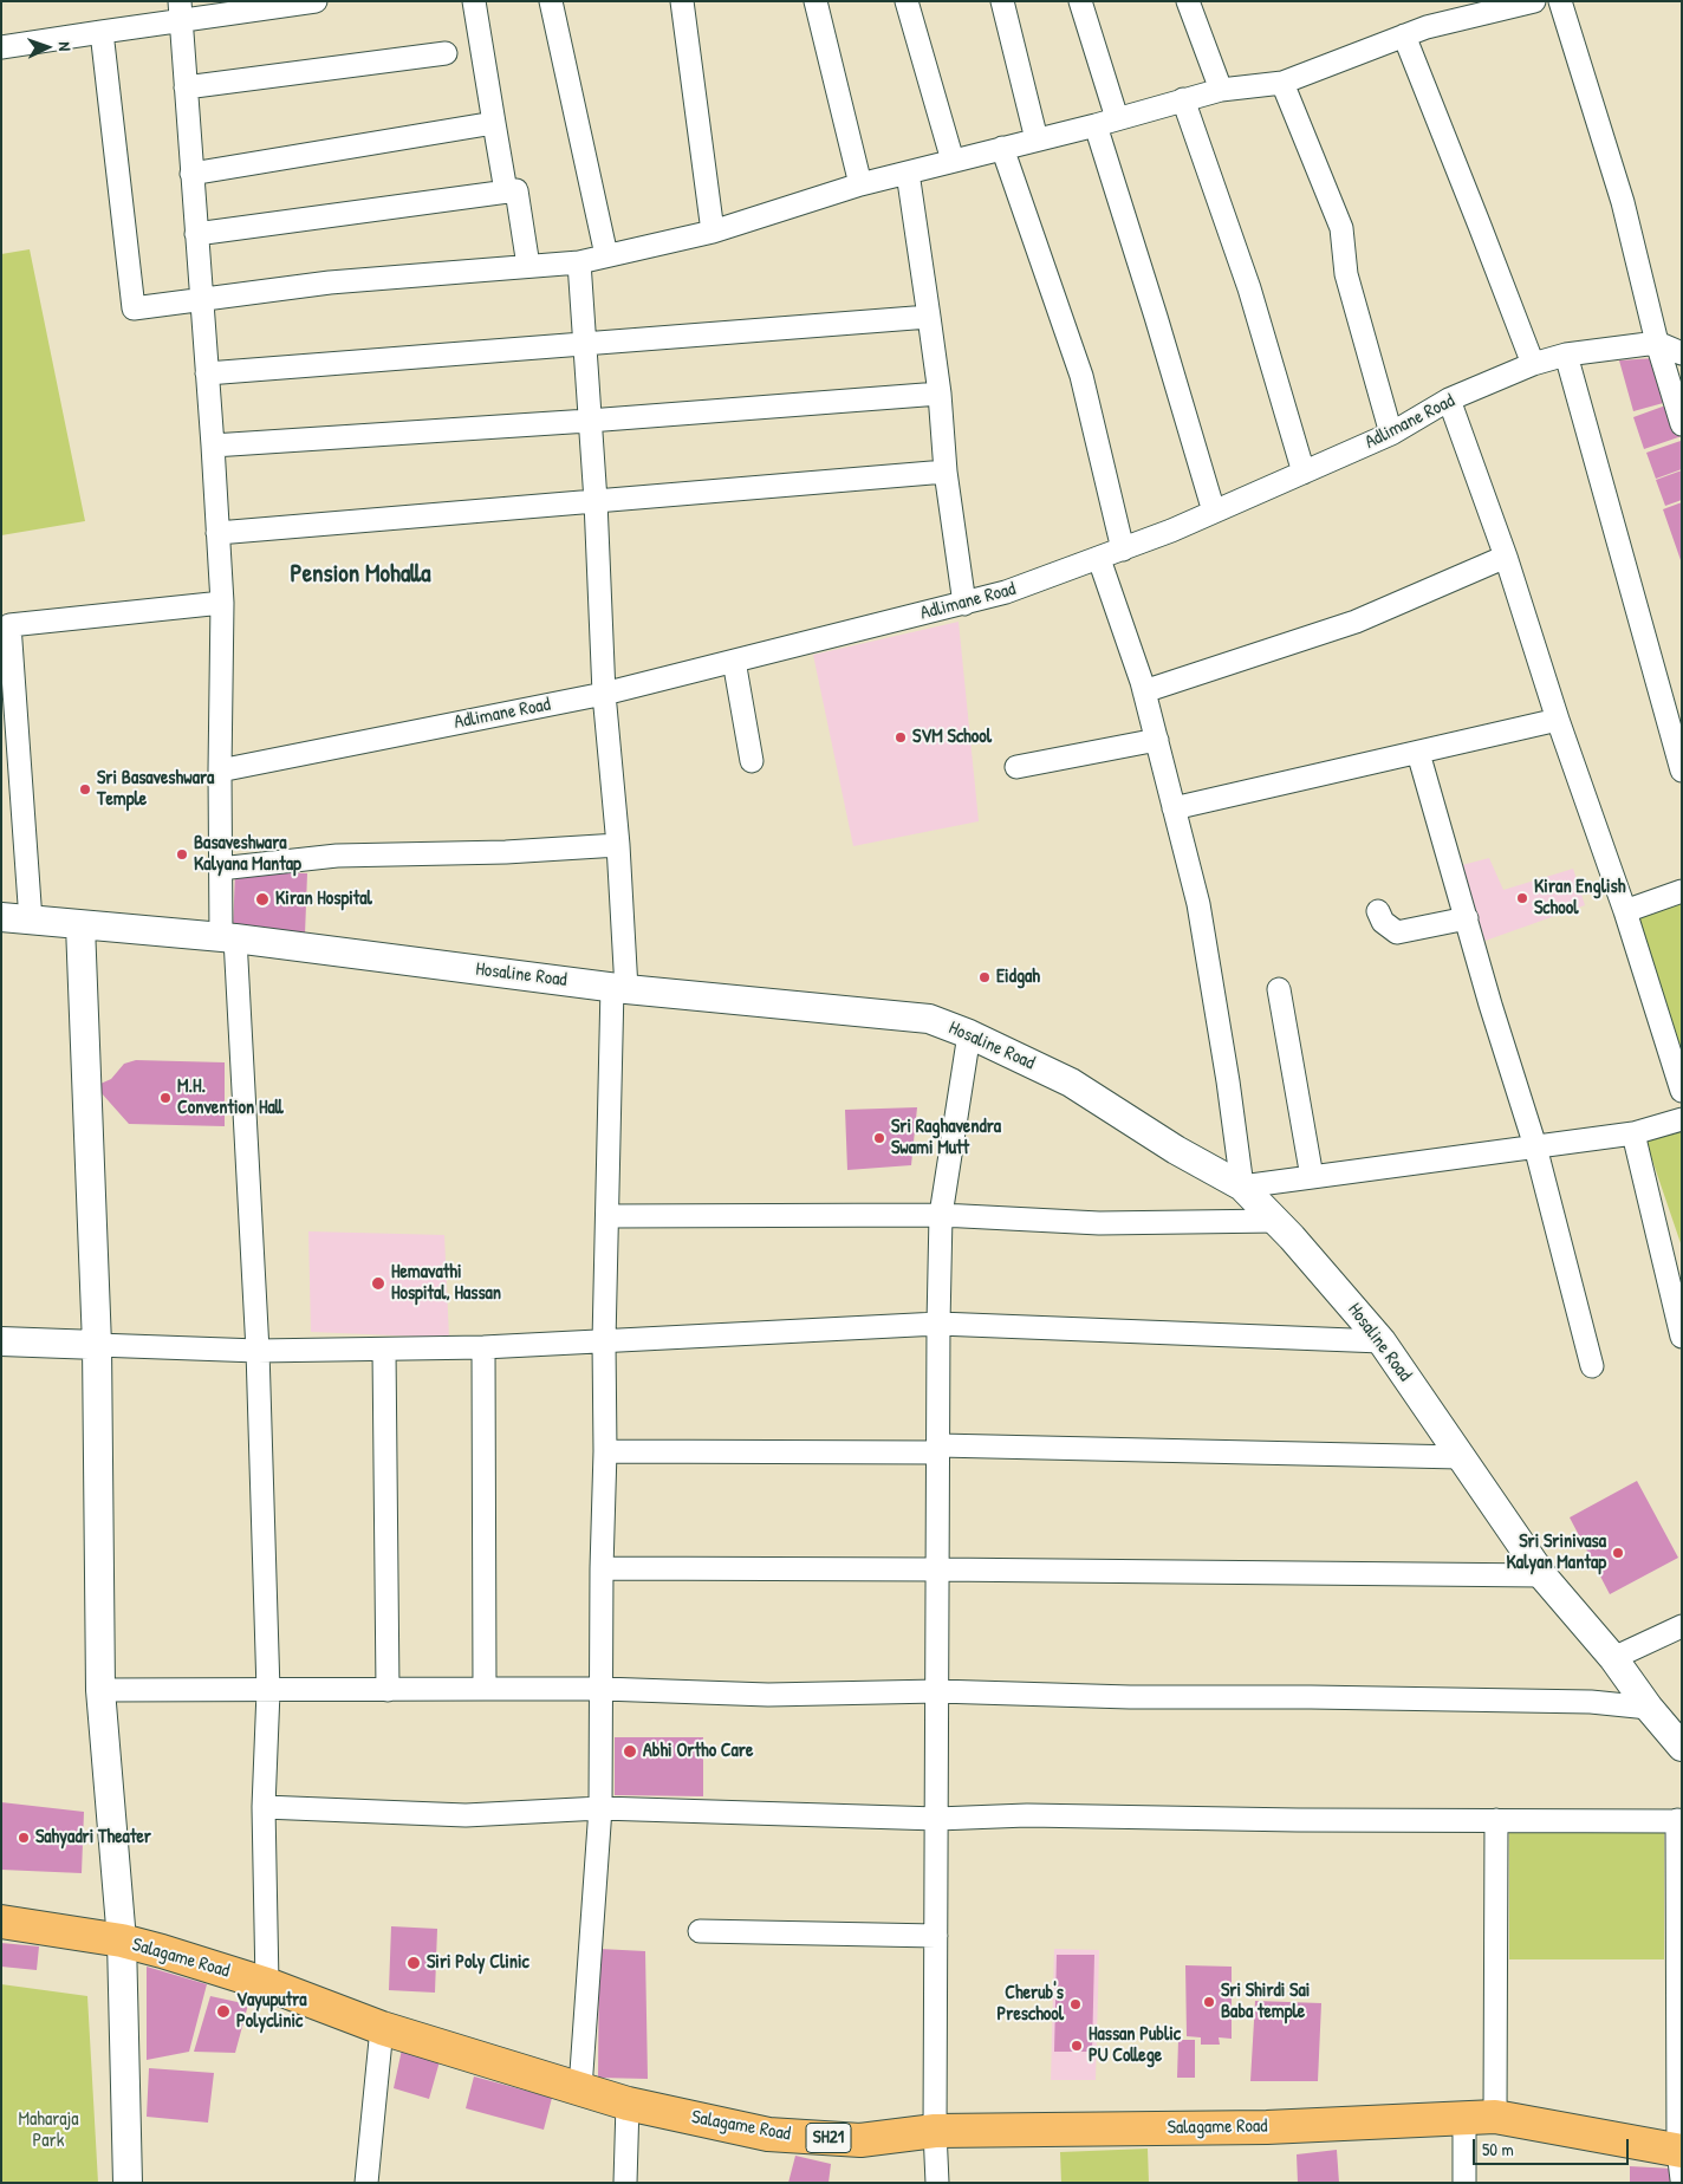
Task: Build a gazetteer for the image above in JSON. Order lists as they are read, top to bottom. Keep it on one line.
{"streets":{"main road":["Salagame Road","SH21"],"street":["Adlimane Road","Hosaline Road"]},"districts":["Pension Mohalla"],"parks":["Maharaja Park"],"places":["SVM School","Sri Basaveshwara Temple","Basaveshwara Kalyana Mantap","Kiran English School","Kiran Hospital","Eidgah","M.H. Convention Hall","Sri Raghavendra Swami Mutt","Hemavathi Hospital, Hassan","Sri Srinivasa Kalyan Mantap","Abhi Ortho Care","Sahyadri Theater","Siri Poly Clinic","Sri Shirdi Sai Baba temple","Cherub's Preschool","Vayuputra Polyclinic","Hassan Public PU College"],"scale_bar":"50 m","north":"right"}
